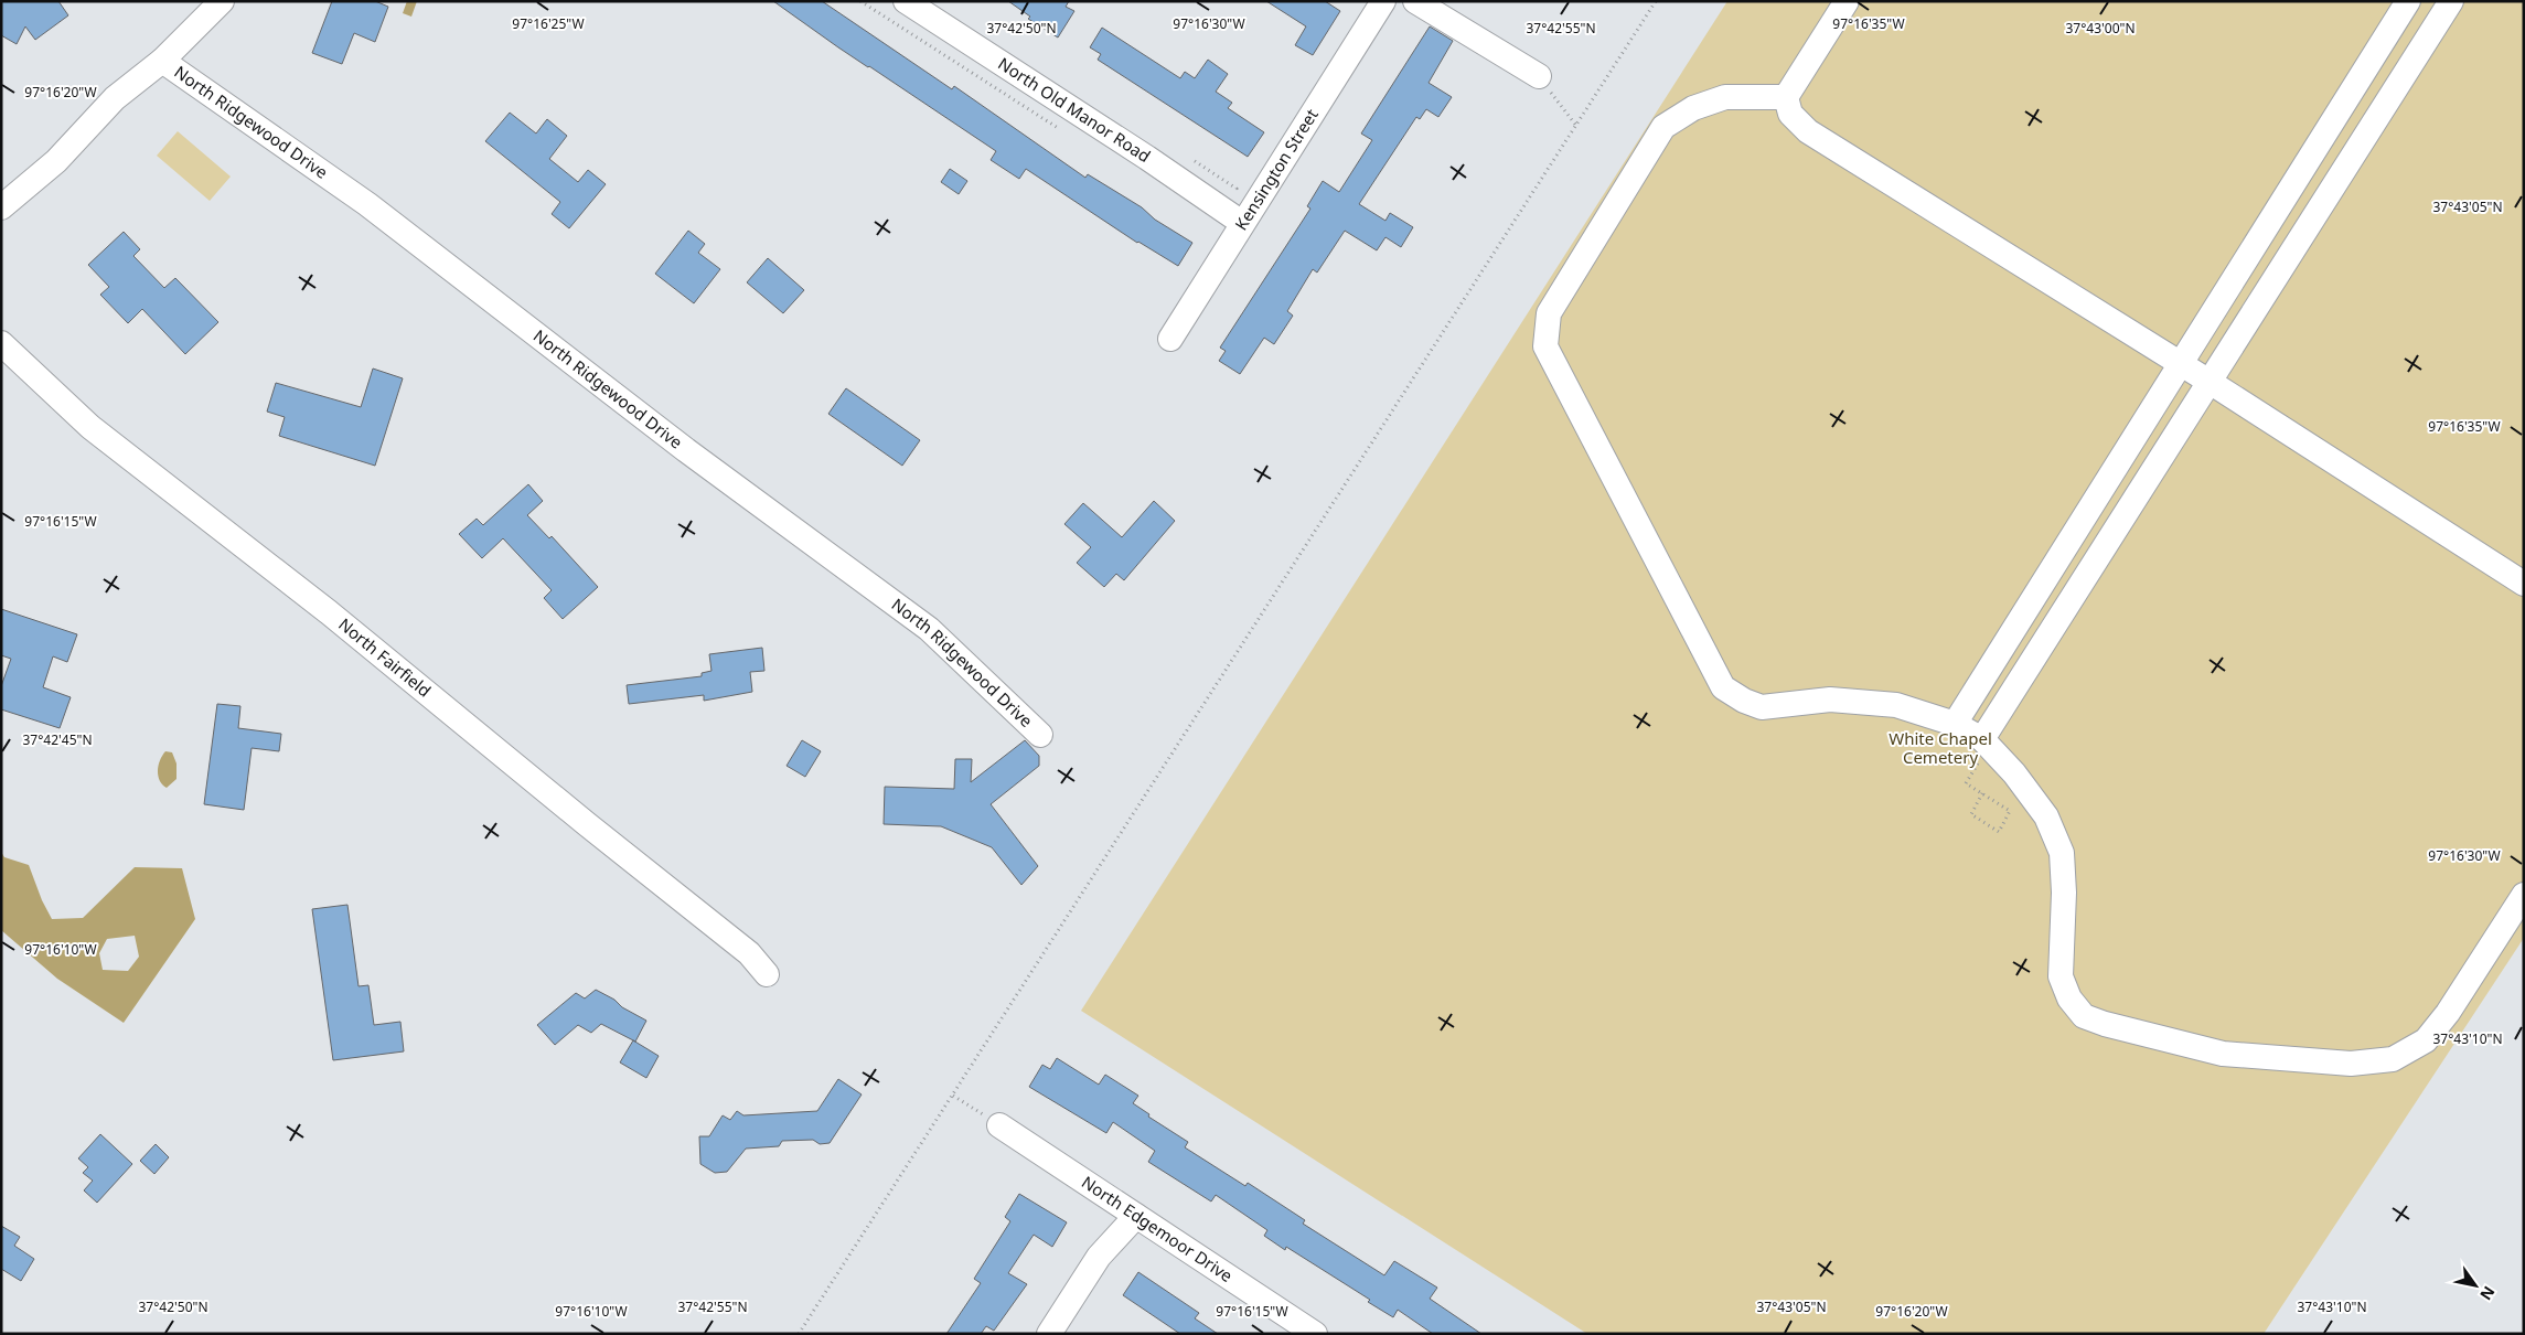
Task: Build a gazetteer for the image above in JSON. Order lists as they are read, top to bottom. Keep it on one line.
{"streets":{"street":["North Old Manor Road","North Ridgewood Drive","Kensington Street","North Fairfield","North Edgemoor Drive"]},"crossings":[["North Old Manor Road","Kensington Street"]],"parks":["White Chapel Cemetery"],"north":"bottom right","coordinates":["97°16'30\"W","97°16'35\"W","97°16'25\"W","37°42'50\"N","37°42'55\"N","37°43'00\"N","97°16'20\"W","37°43'05\"N","97°16'15\"W","37°42'45\"N","97°16'10\"W","37°43'10\"N"]}
